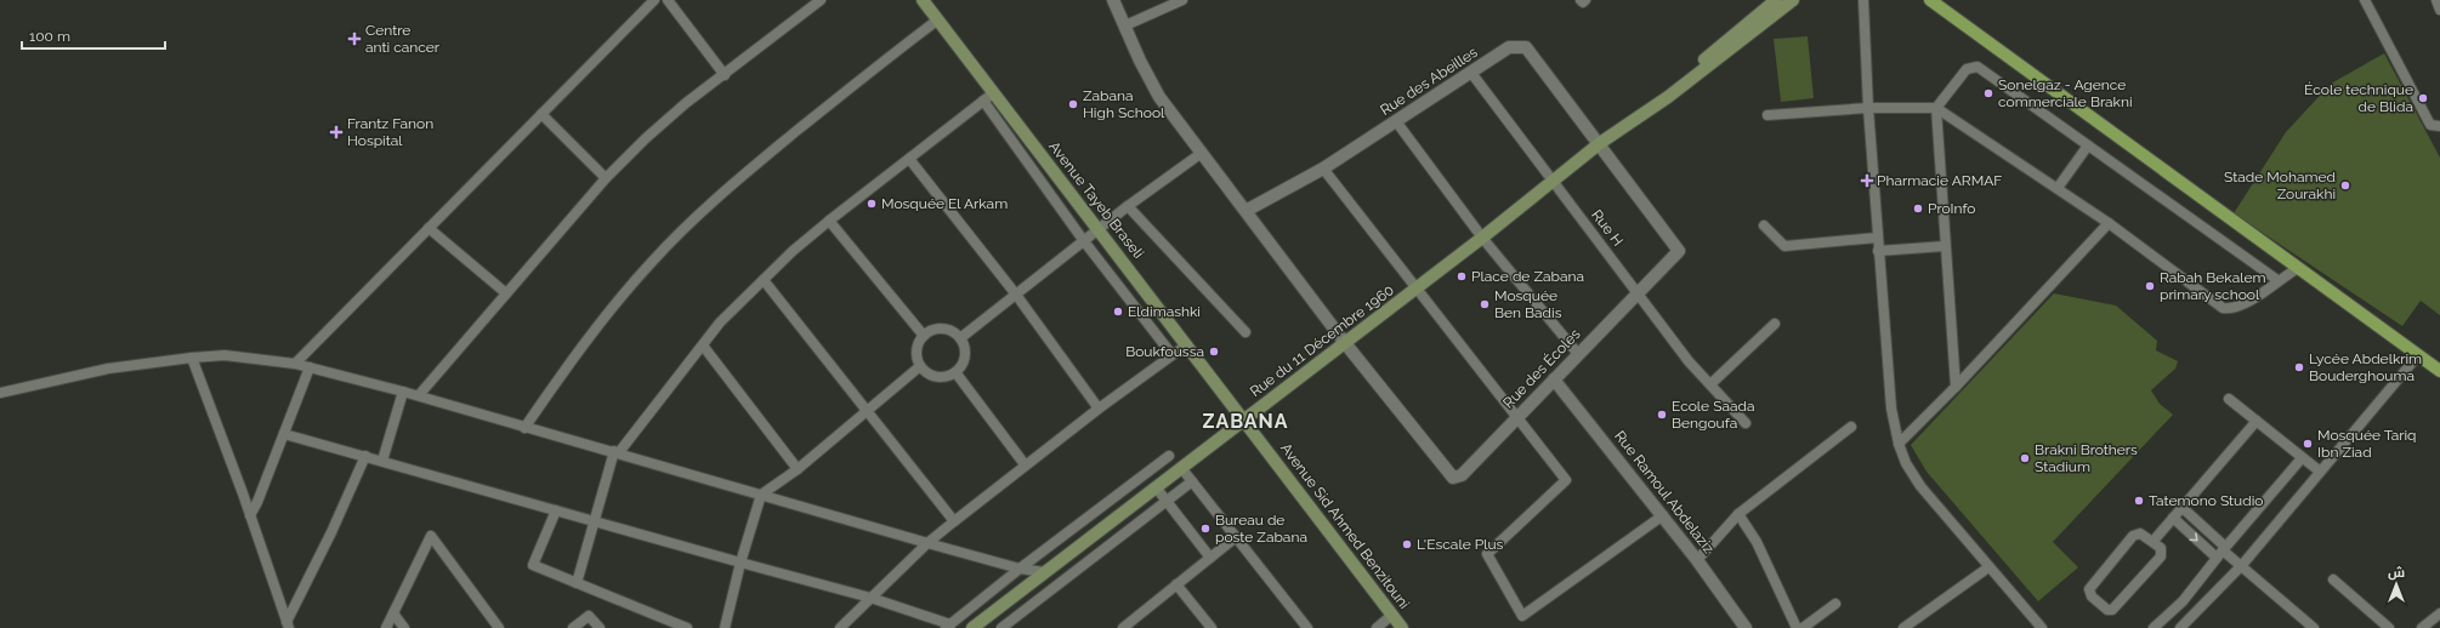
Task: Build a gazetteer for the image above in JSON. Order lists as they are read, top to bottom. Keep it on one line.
{"streets":{"main road":["Avenue Tayeb Braseli","Rue du 11 Décembre 1960","Avenue Sid Ahmed Benzitouni"],"street":["Rue des Abeilles","Rue H","Rue des Écoles","Rue Ramoul Abdelaziz"]},"crossings":[["Rue des Abeilles","Rue H"],["Rue des Abeilles","Rue du 11 Décembre 1960"],["Rue des Abeilles","Rue des Écoles"],["Avenue Tayeb Braseli","Rue du 11 Décembre 1960"],["Avenue Tayeb Braseli","Avenue Sid Ahmed Benzitouni"],["Rue H","Rue du 11 Décembre 1960"],["Rue H","Rue des Écoles"],["Rue du 11 Décembre 1960","Rue des Écoles"],["Rue du 11 Décembre 1960","Avenue Sid Ahmed Benzitouni"],["Rue des Écoles","Rue Ramoul Abdelaziz"]],"districts":["ZABANA"],"places":{"health":["Centre anti cancer","Frantz Fanon Hospital","Pharmacie ARMAF"],"other":["Sonelgaz - Agence commerciale Brakni","École technique de Blida","Zabana High School","Stade Mohamed Zourakhi","Mosquée El Arkam","ProInfo","Place de Zabana","Rabah Bekalem primary school","Mosquée Ben Badis","Eldimashki","Boukfoussa","Lycée Abdelkrim Bouderghouma","Ecole Saada Bengoufa","Mosquée Tariq Ibn Ziad","Brakni Brothers Stadium","Tatemono Studio","Bureau de poste Zabana","L'Escale Plus"]},"scale_bar":"100 m","north":"top"}
